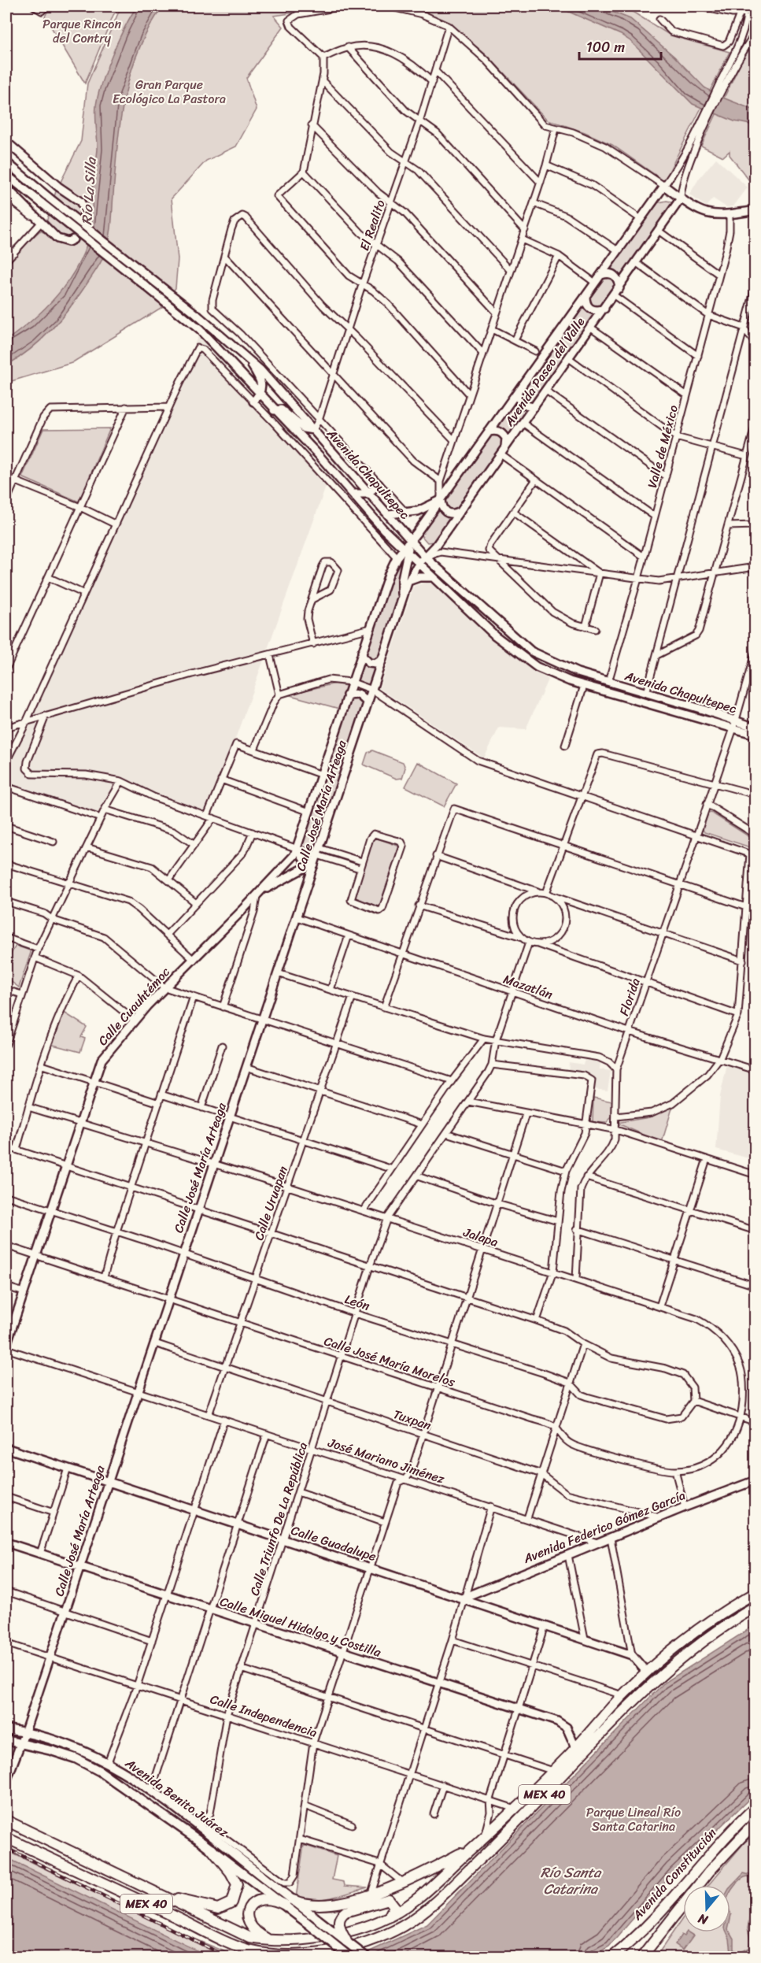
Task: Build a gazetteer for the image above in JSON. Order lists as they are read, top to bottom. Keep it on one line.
{"streets":{"highway":["MEX 40","Avenida Constitución"],"main road":["Avenida Benito Juárez"],"street":["El Realito","Avenida Paseo del Valle","Valle de México","Avenida Chapultepec","Calle José María Arteaga","Mazatlán","Florida","Calle Cuauhtémoc","Calle Uruapan","Jalapa","León","Calle José María Morelos","Tuxpan","José Mariano Jiménez","Calle Triunfo De La República","Avenida Federico Gómez García","Calle Guadalupe","Calle Miguel Hidalgo y Costilla","Calle Independencia"]},"crossings":[["El Realito","Avenida Chapultepec"],["Avenida Paseo del Valle","Avenida Chapultepec"],["Avenida Paseo del Valle","Calle José María Arteaga"],["Valle de México","Avenida Chapultepec"],["Avenida Chapultepec","Calle José María Arteaga"],["Avenida Chapultepec","Florida"],["Calle José María Arteaga","Mazatlán"],["Calle José María Arteaga","Calle Cuauhtémoc"],["Calle José María Arteaga","Jalapa"],["Calle José María Arteaga","León"],["Calle José María Arteaga","Calle José María Morelos"],["Calle José María Arteaga","Tuxpan"],["Calle José María Arteaga","José Mariano Jiménez"],["Calle José María Arteaga","Calle Guadalupe"],["Calle José María Arteaga","Calle Miguel Hidalgo y Costilla"],["Calle José María Arteaga","Calle Independencia"],["Calle José María Arteaga","Avenida Benito Juárez"],["Mazatlán","Florida"],["Florida","Jalapa"],["Calle Cuauhtémoc","Jalapa"],["Calle Cuauhtémoc","León"],["Calle Cuauhtémoc","Calle José María Morelos"],["Calle Uruapan","Jalapa"],["Calle Uruapan","León"],["Calle Uruapan","Calle José María Morelos"],["Calle Uruapan","Tuxpan"],["Calle Uruapan","José Mariano Jiménez"],["Jalapa","Calle José María Morelos"],["Jalapa","Calle Triunfo De La República"],["León","Calle Triunfo De La República"],["Calle José María Morelos","Calle Triunfo De La República"],["Tuxpan","Calle Triunfo De La República"],["Tuxpan","Avenida Federico Gómez García"],["José Mariano Jiménez","Calle Triunfo De La República"],["José Mariano Jiménez","Avenida Federico Gómez García"],["Calle Triunfo De La República","Calle Guadalupe"],["Calle Triunfo De La República","Calle Miguel Hidalgo y Costilla"],["Calle Triunfo De La República","Calle Independencia"],["Calle Triunfo De La República","Avenida Benito Juárez"],["Avenida Federico Gómez García","Calle Guadalupe"],["Calle Miguel Hidalgo y Costilla","MEX 40"],["Calle Independencia","MEX 40"]],"water":["Río La Silla","Río Santa Catarina"],"parks":["Parque Rincon del Contry","Gran Parque Ecológico La Pastora","Parque Lineal Río Santa Catarina"],"scale_bar":"100 m","north":"bottom"}
